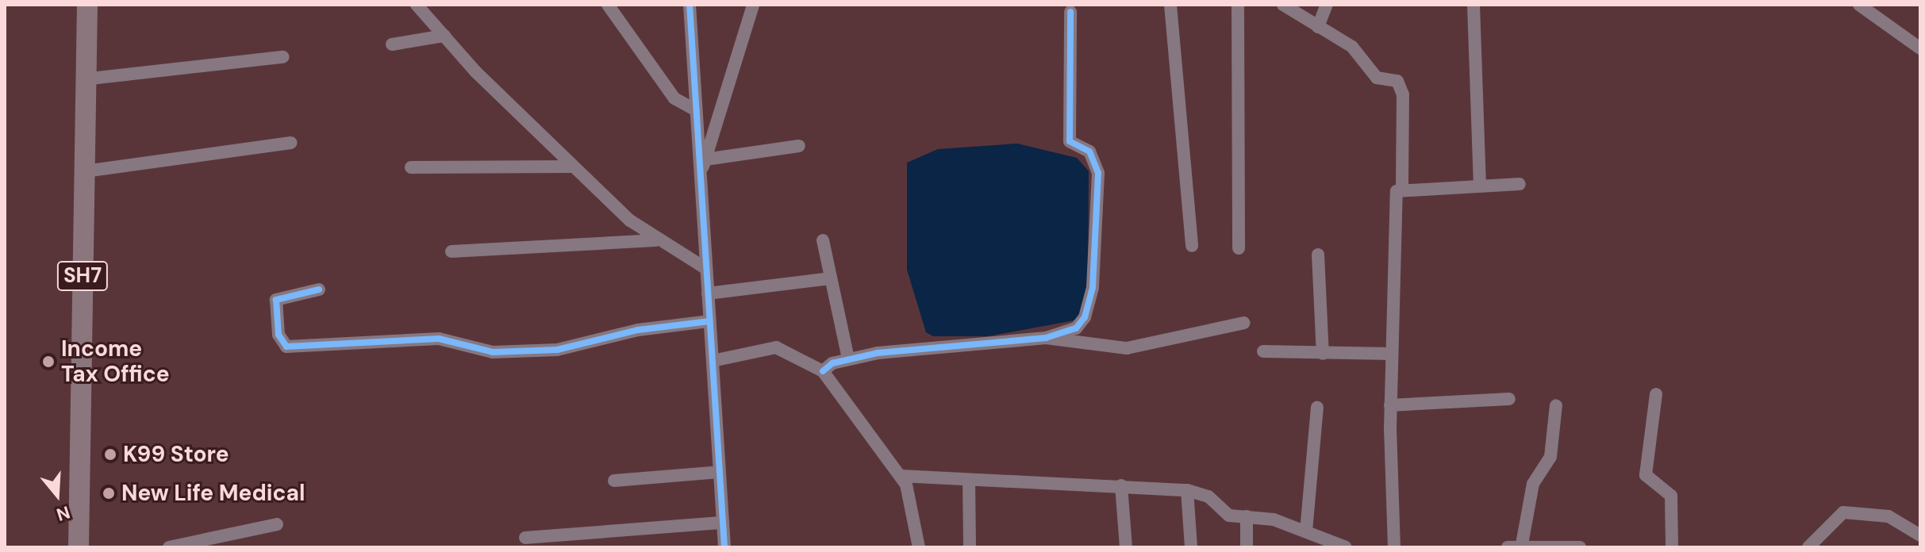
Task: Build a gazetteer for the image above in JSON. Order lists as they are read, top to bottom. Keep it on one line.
{"streets":{"main road":["SH7"]},"places":["Income Tax Office","K99 Store","New Life Medical"],"north":"bottom"}
